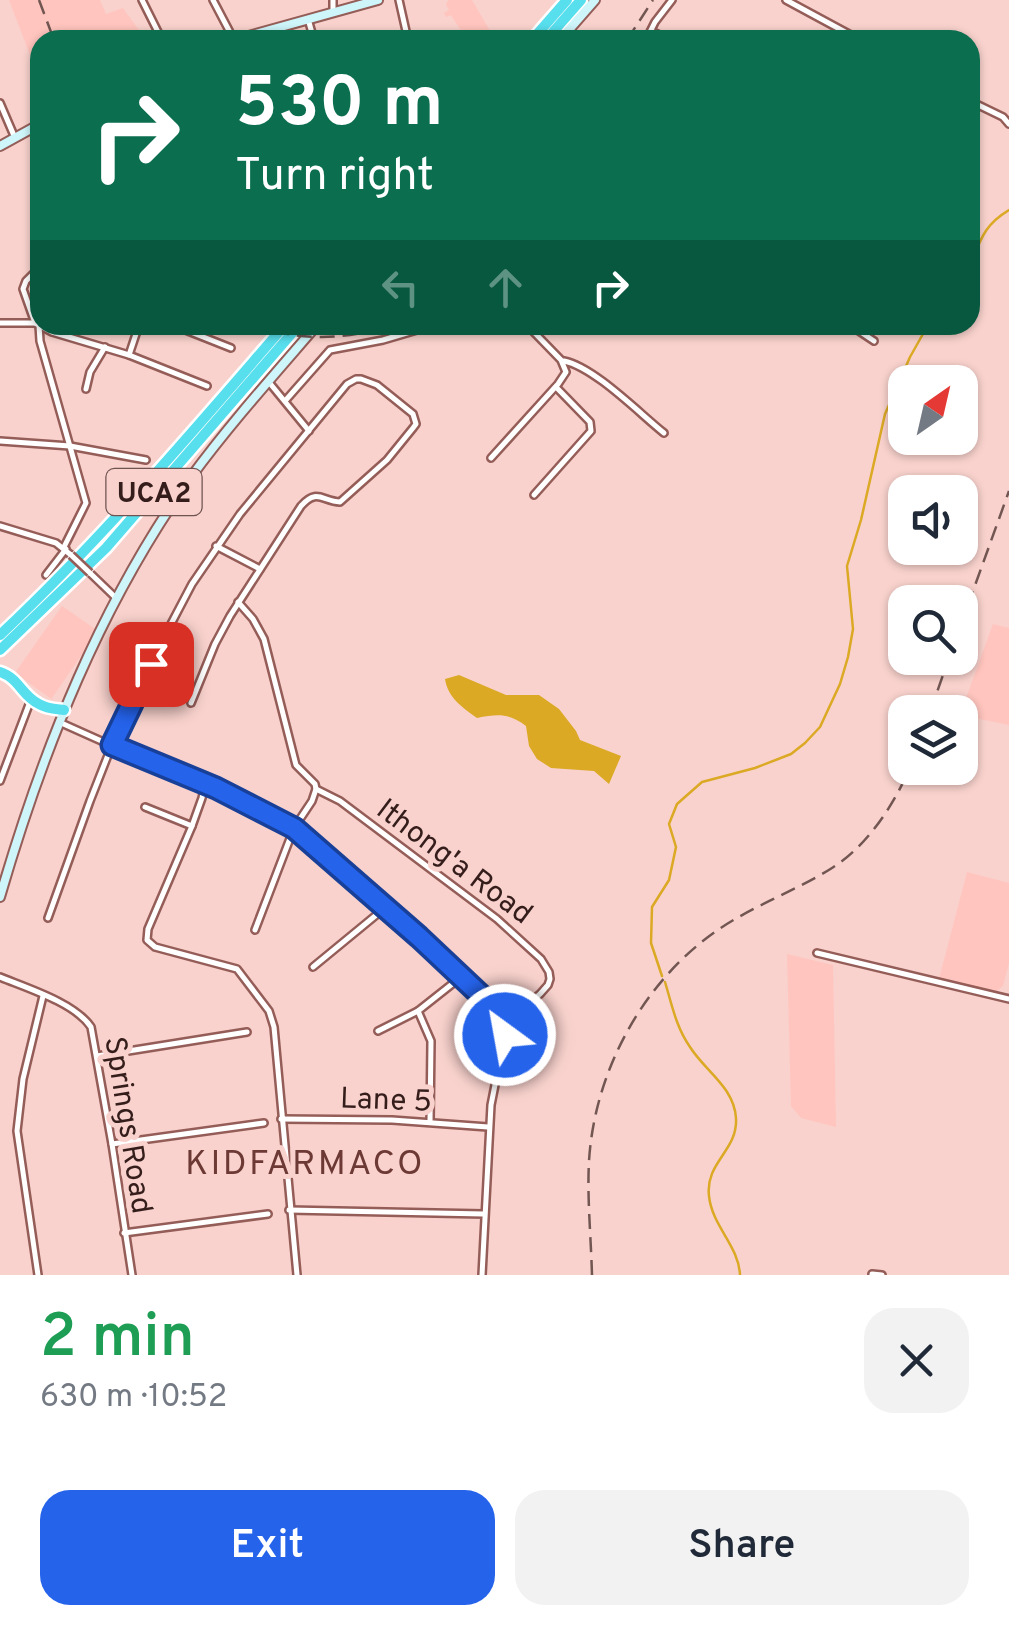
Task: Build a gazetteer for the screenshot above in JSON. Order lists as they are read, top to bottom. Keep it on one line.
{"streets":{"highway":["UCA2"],"street":["Ithong'a Road","Lane 5","Springs Road"]},"districts":["KIDFARMACO"],"north":"top right","page":{"turn":["530 m","Turn right"],"heading":["2 min","630 m · 10:52"],"buttons":["Exit","Share"]}}
